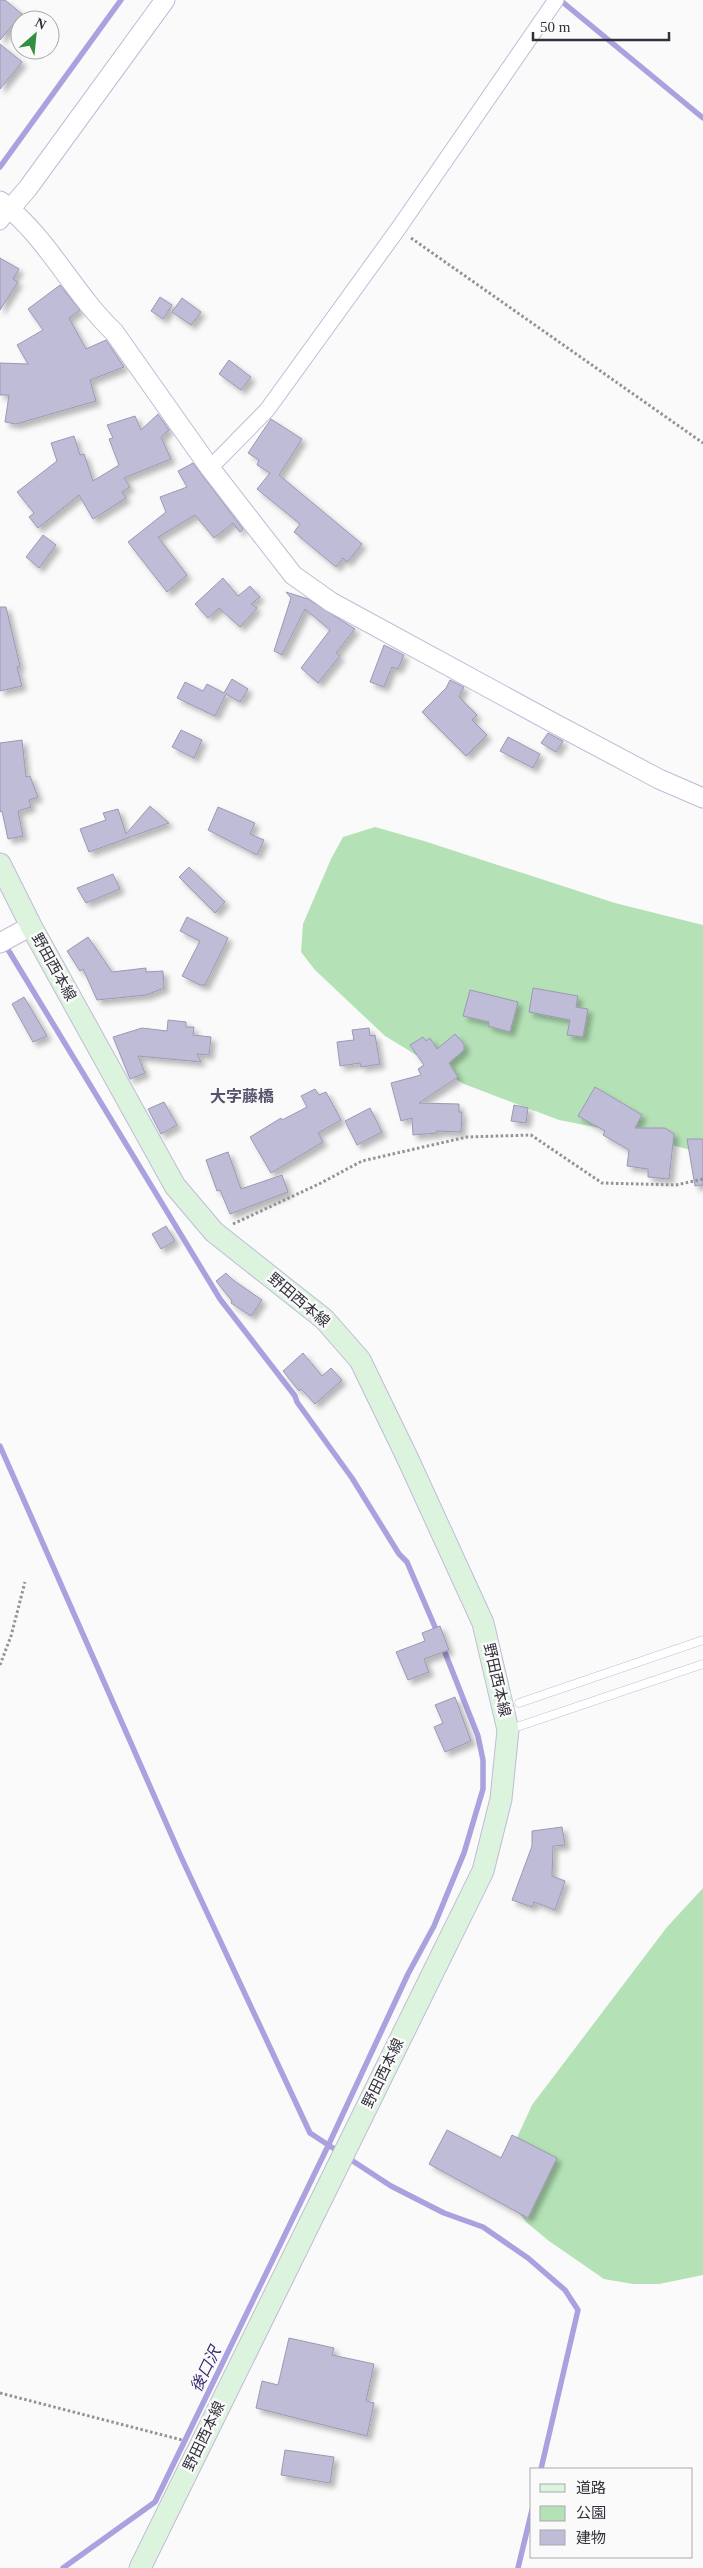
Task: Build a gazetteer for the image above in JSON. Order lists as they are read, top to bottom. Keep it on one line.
{"streets":{"main road":["野田西本線"]},"districts":["大字藤橋"],"water":["後口沢"],"legend":["道路","公園","建物"],"scale_bar":"50 m","north":"top right"}
